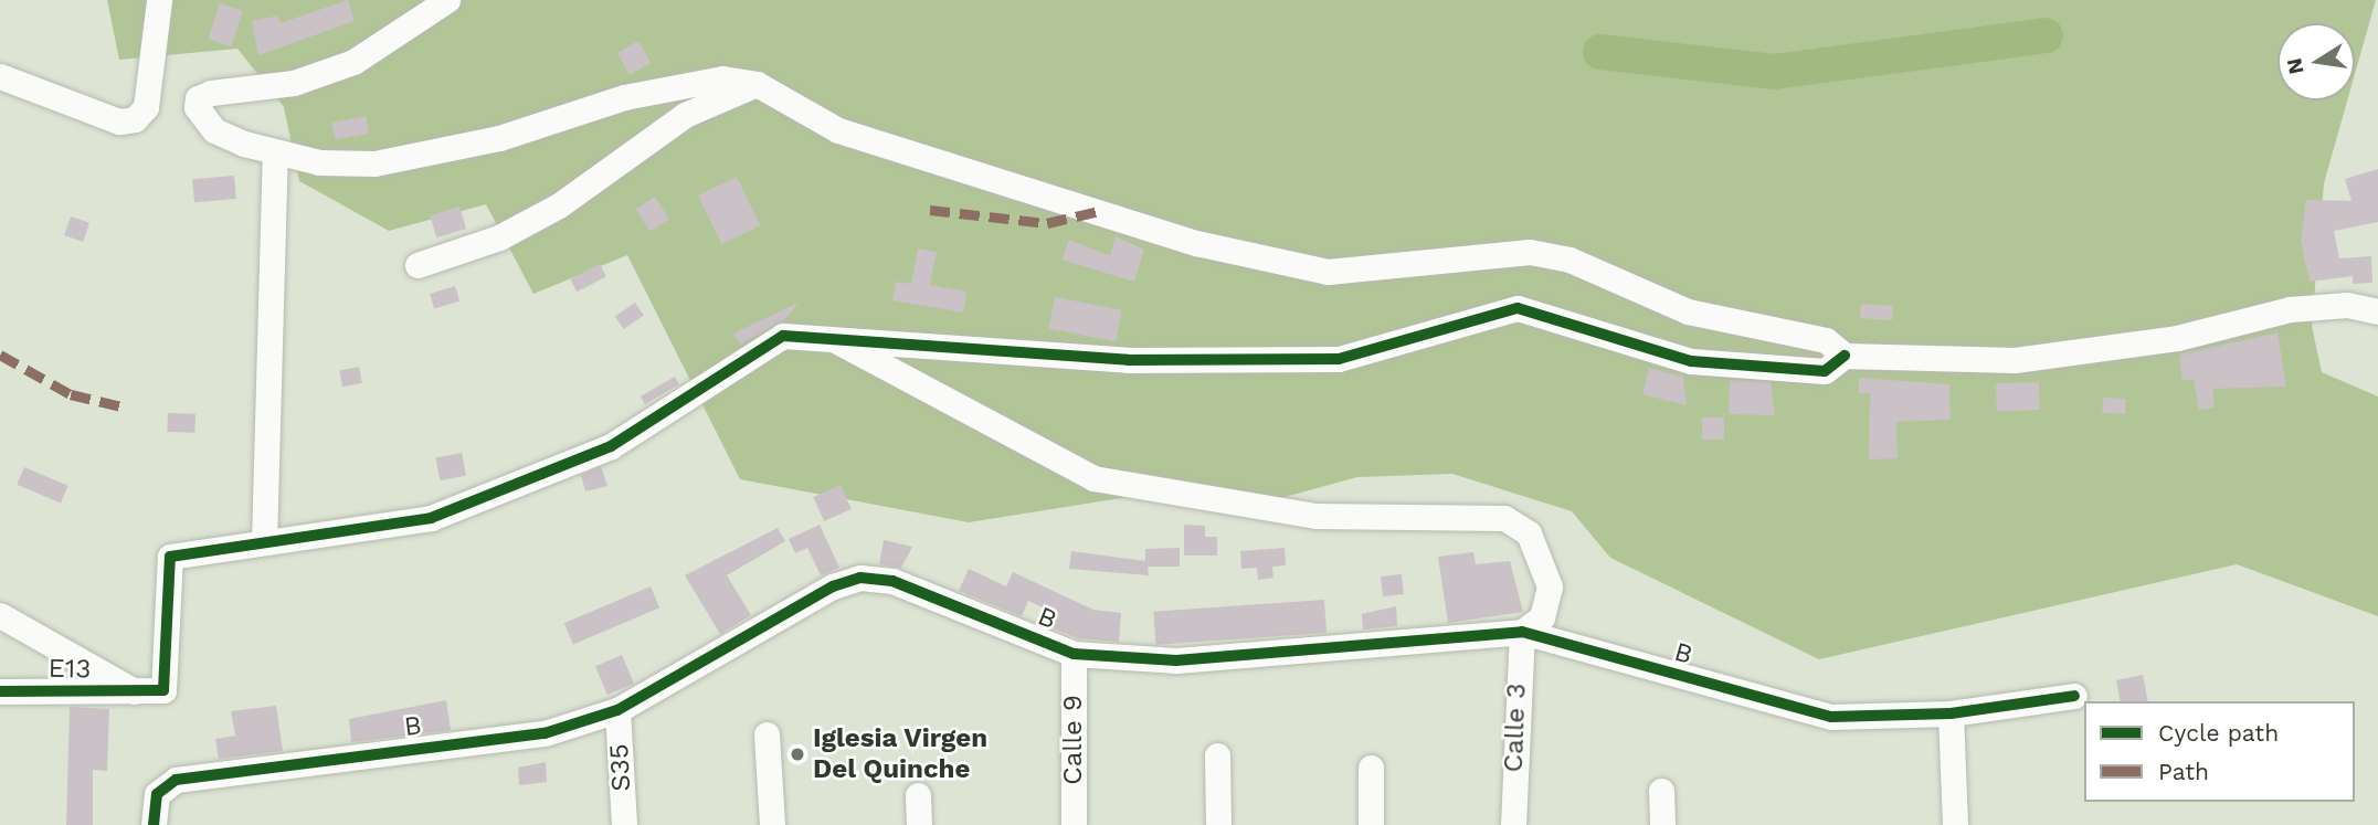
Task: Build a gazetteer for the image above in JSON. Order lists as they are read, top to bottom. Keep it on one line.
{"streets":{"street":["B","E13","Calle 3","Calle 9","S35"]},"crossings":[["B","Calle 3"],["B","Calle 9"],["B","S35"]],"places":["Iglesia Virgen Del Quinche"],"legend":["Cycle path","Path"],"north":"left"}
